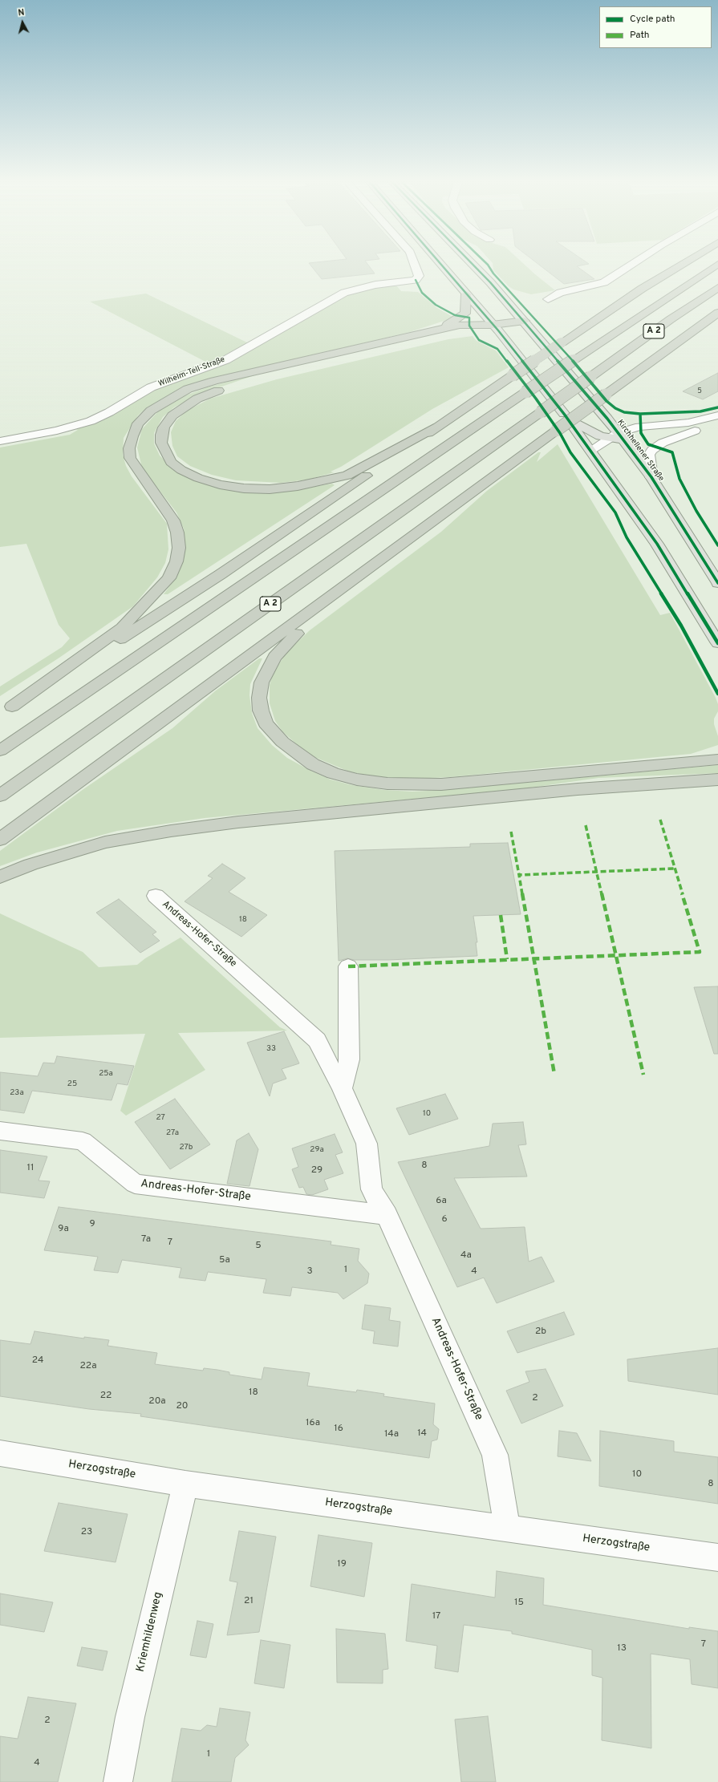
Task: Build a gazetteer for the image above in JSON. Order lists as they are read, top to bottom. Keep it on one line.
{"streets":{"highway":["A 2"],"main road":["Kirchhellener Straße"],"street":["Wilhelm-Tell-Straße","Andreas-Hofer-Straße","Herzogstraße","Kriemhildenweg"]},"crossings":[["Andreas-Hofer-Straße","Herzogstraße"],["Herzogstraße","Kriemhildenweg"]],"house_numbers":["5","18","33","25a","25","23a","10","27","27a","27b","29a","8","11","29","6a","6","9","9a","7a","7","5","4a","5a","1","3","4","2b","24","22a","18","22","2","20a","20","16a","16","14","14a","10","8","23","19","21","15","17","7","13","2","1","4"],"legend":["Cycle path","Path"],"north":"top"}
